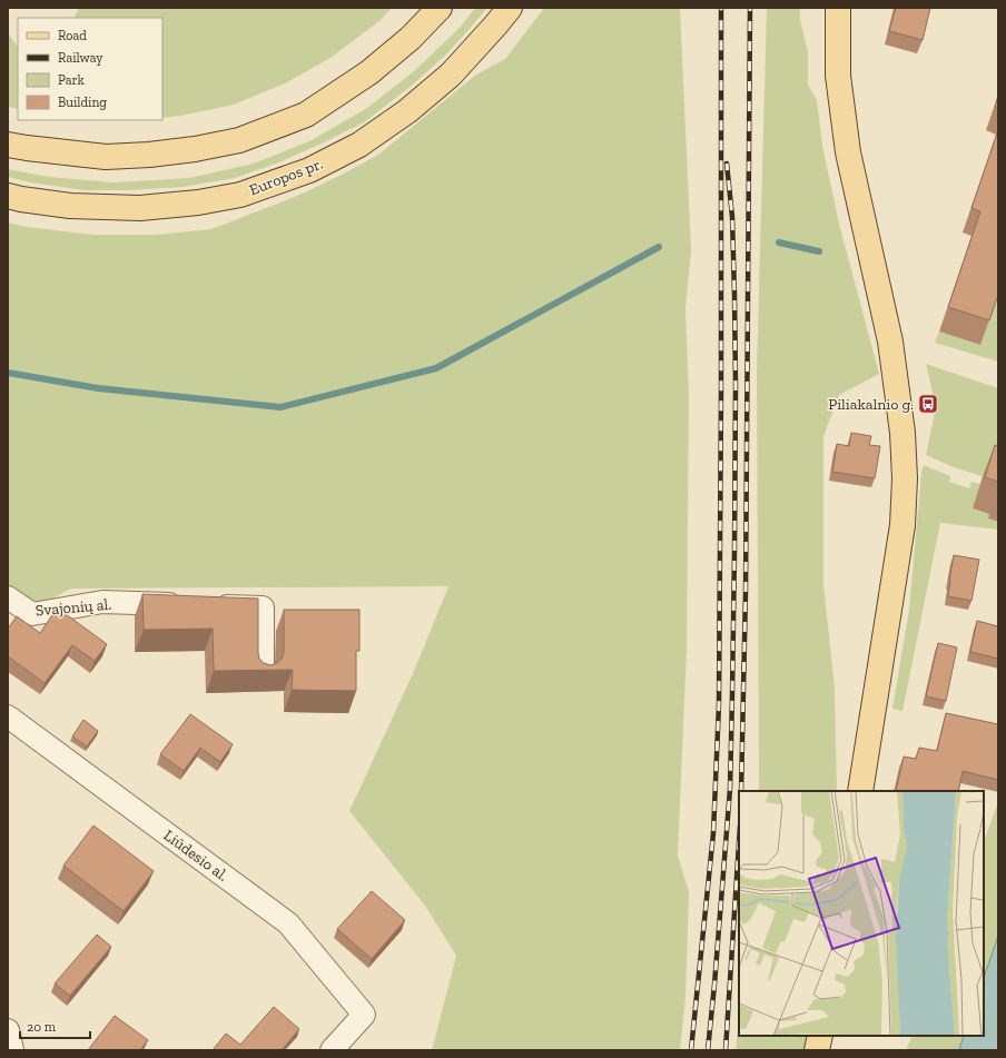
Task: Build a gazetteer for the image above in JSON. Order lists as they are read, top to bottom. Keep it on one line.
{"streets":{"main road":["Europos pr."],"street":["Svajonių al.","Liūdesio al."]},"places":{"bus stop":["Piliakalnio g."]},"legend":["Road","Railway","Park","Building"],"scale_bar":"20 m"}
